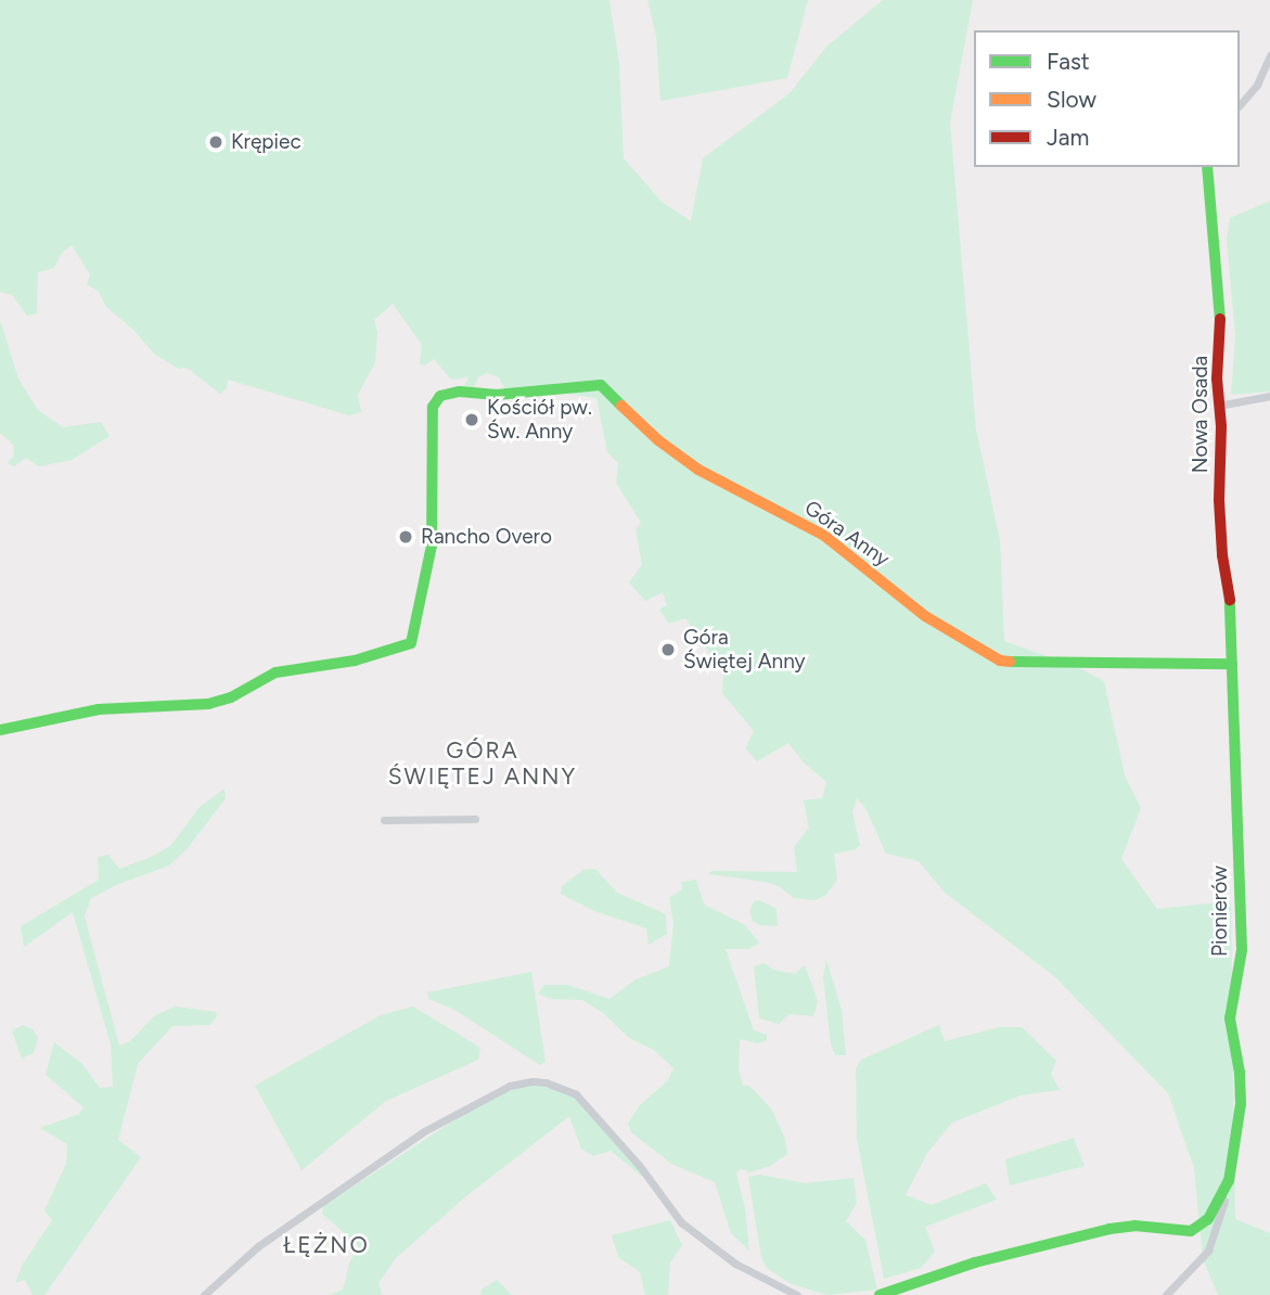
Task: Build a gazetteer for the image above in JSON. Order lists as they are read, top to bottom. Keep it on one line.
{"streets":{"street":["Nowa Osada","Góra Anny","Pionierów"]},"crossings":[["Nowa Osada","Góra Anny"],["Nowa Osada","Pionierów"],["Góra Anny","Pionierów"]],"districts":["GÓRA ŚWIĘTEJ ANNY","ŁĘŻNO"],"places":["Krępiec","Kościół pw. Św. Anny","Rancho Overo","Góra Świętej Anny"],"legend":["Fast","Slow","Jam"]}
